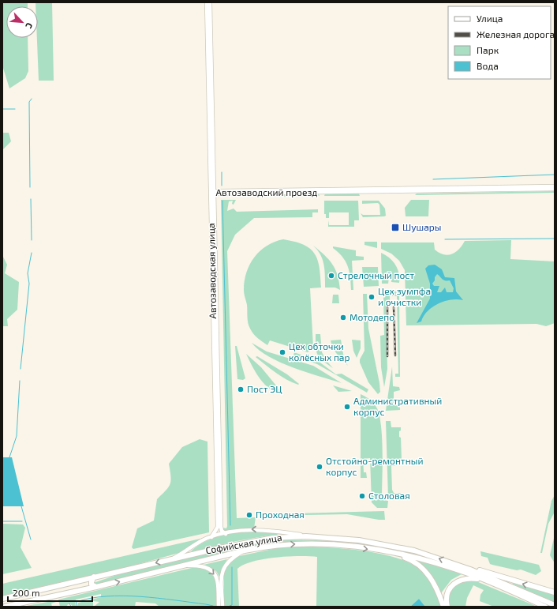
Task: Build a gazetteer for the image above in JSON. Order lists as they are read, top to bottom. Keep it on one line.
{"streets":{"main road":["Софийская улица"],"street":["Автозаводский проезд","Автозаводская улица"]},"crossings":[["Автозаводский проезд","Автозаводская улица"]],"places":{"transit":["Шушары"],"other":["Стрелочный пост","Цех зумпфа и очистки","Мотодепо","Цех обточки колёсных пар","Пост ЭЦ","Административный корпус","Отстойно-ремонтный корпус","Столовая","Проходная"]},"legend":["Улица","Железная дорога","Парк","Вода"],"scale_bar":"200 m","north":"bottom right"}
